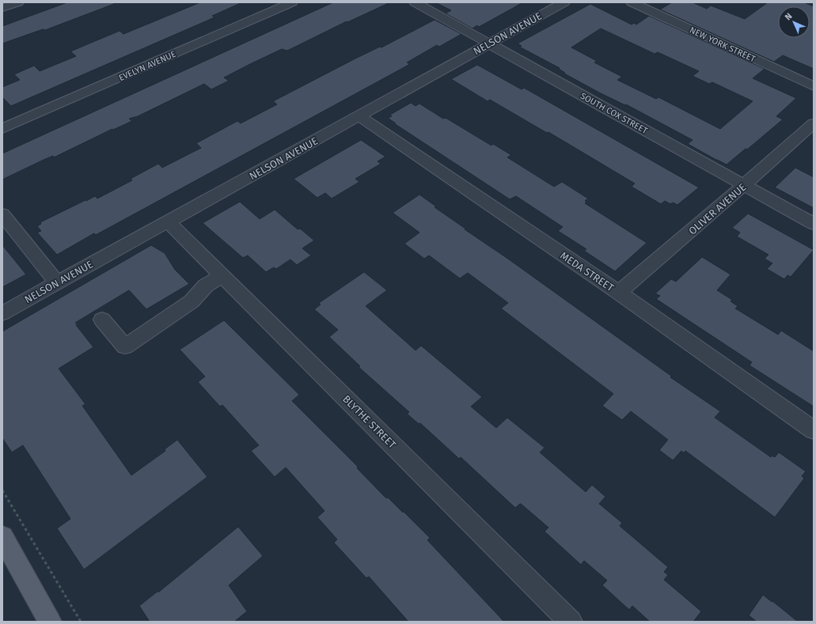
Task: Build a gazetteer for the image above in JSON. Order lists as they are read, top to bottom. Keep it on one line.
{"streets":{"street":["NELSON AVENUE","NEW YORK STREET","EVELYN AVENUE","SOUTH COX STREET","OLIVER AVENUE","MEDA STREET","BLYTHE STREET"]},"crossings":[["NELSON AVENUE","SOUTH COX STREET"],["NELSON AVENUE","MEDA STREET"],["NELSON AVENUE","BLYTHE STREET"],["SOUTH COX STREET","OLIVER AVENUE"],["OLIVER AVENUE","MEDA STREET"]],"north":"top left"}
